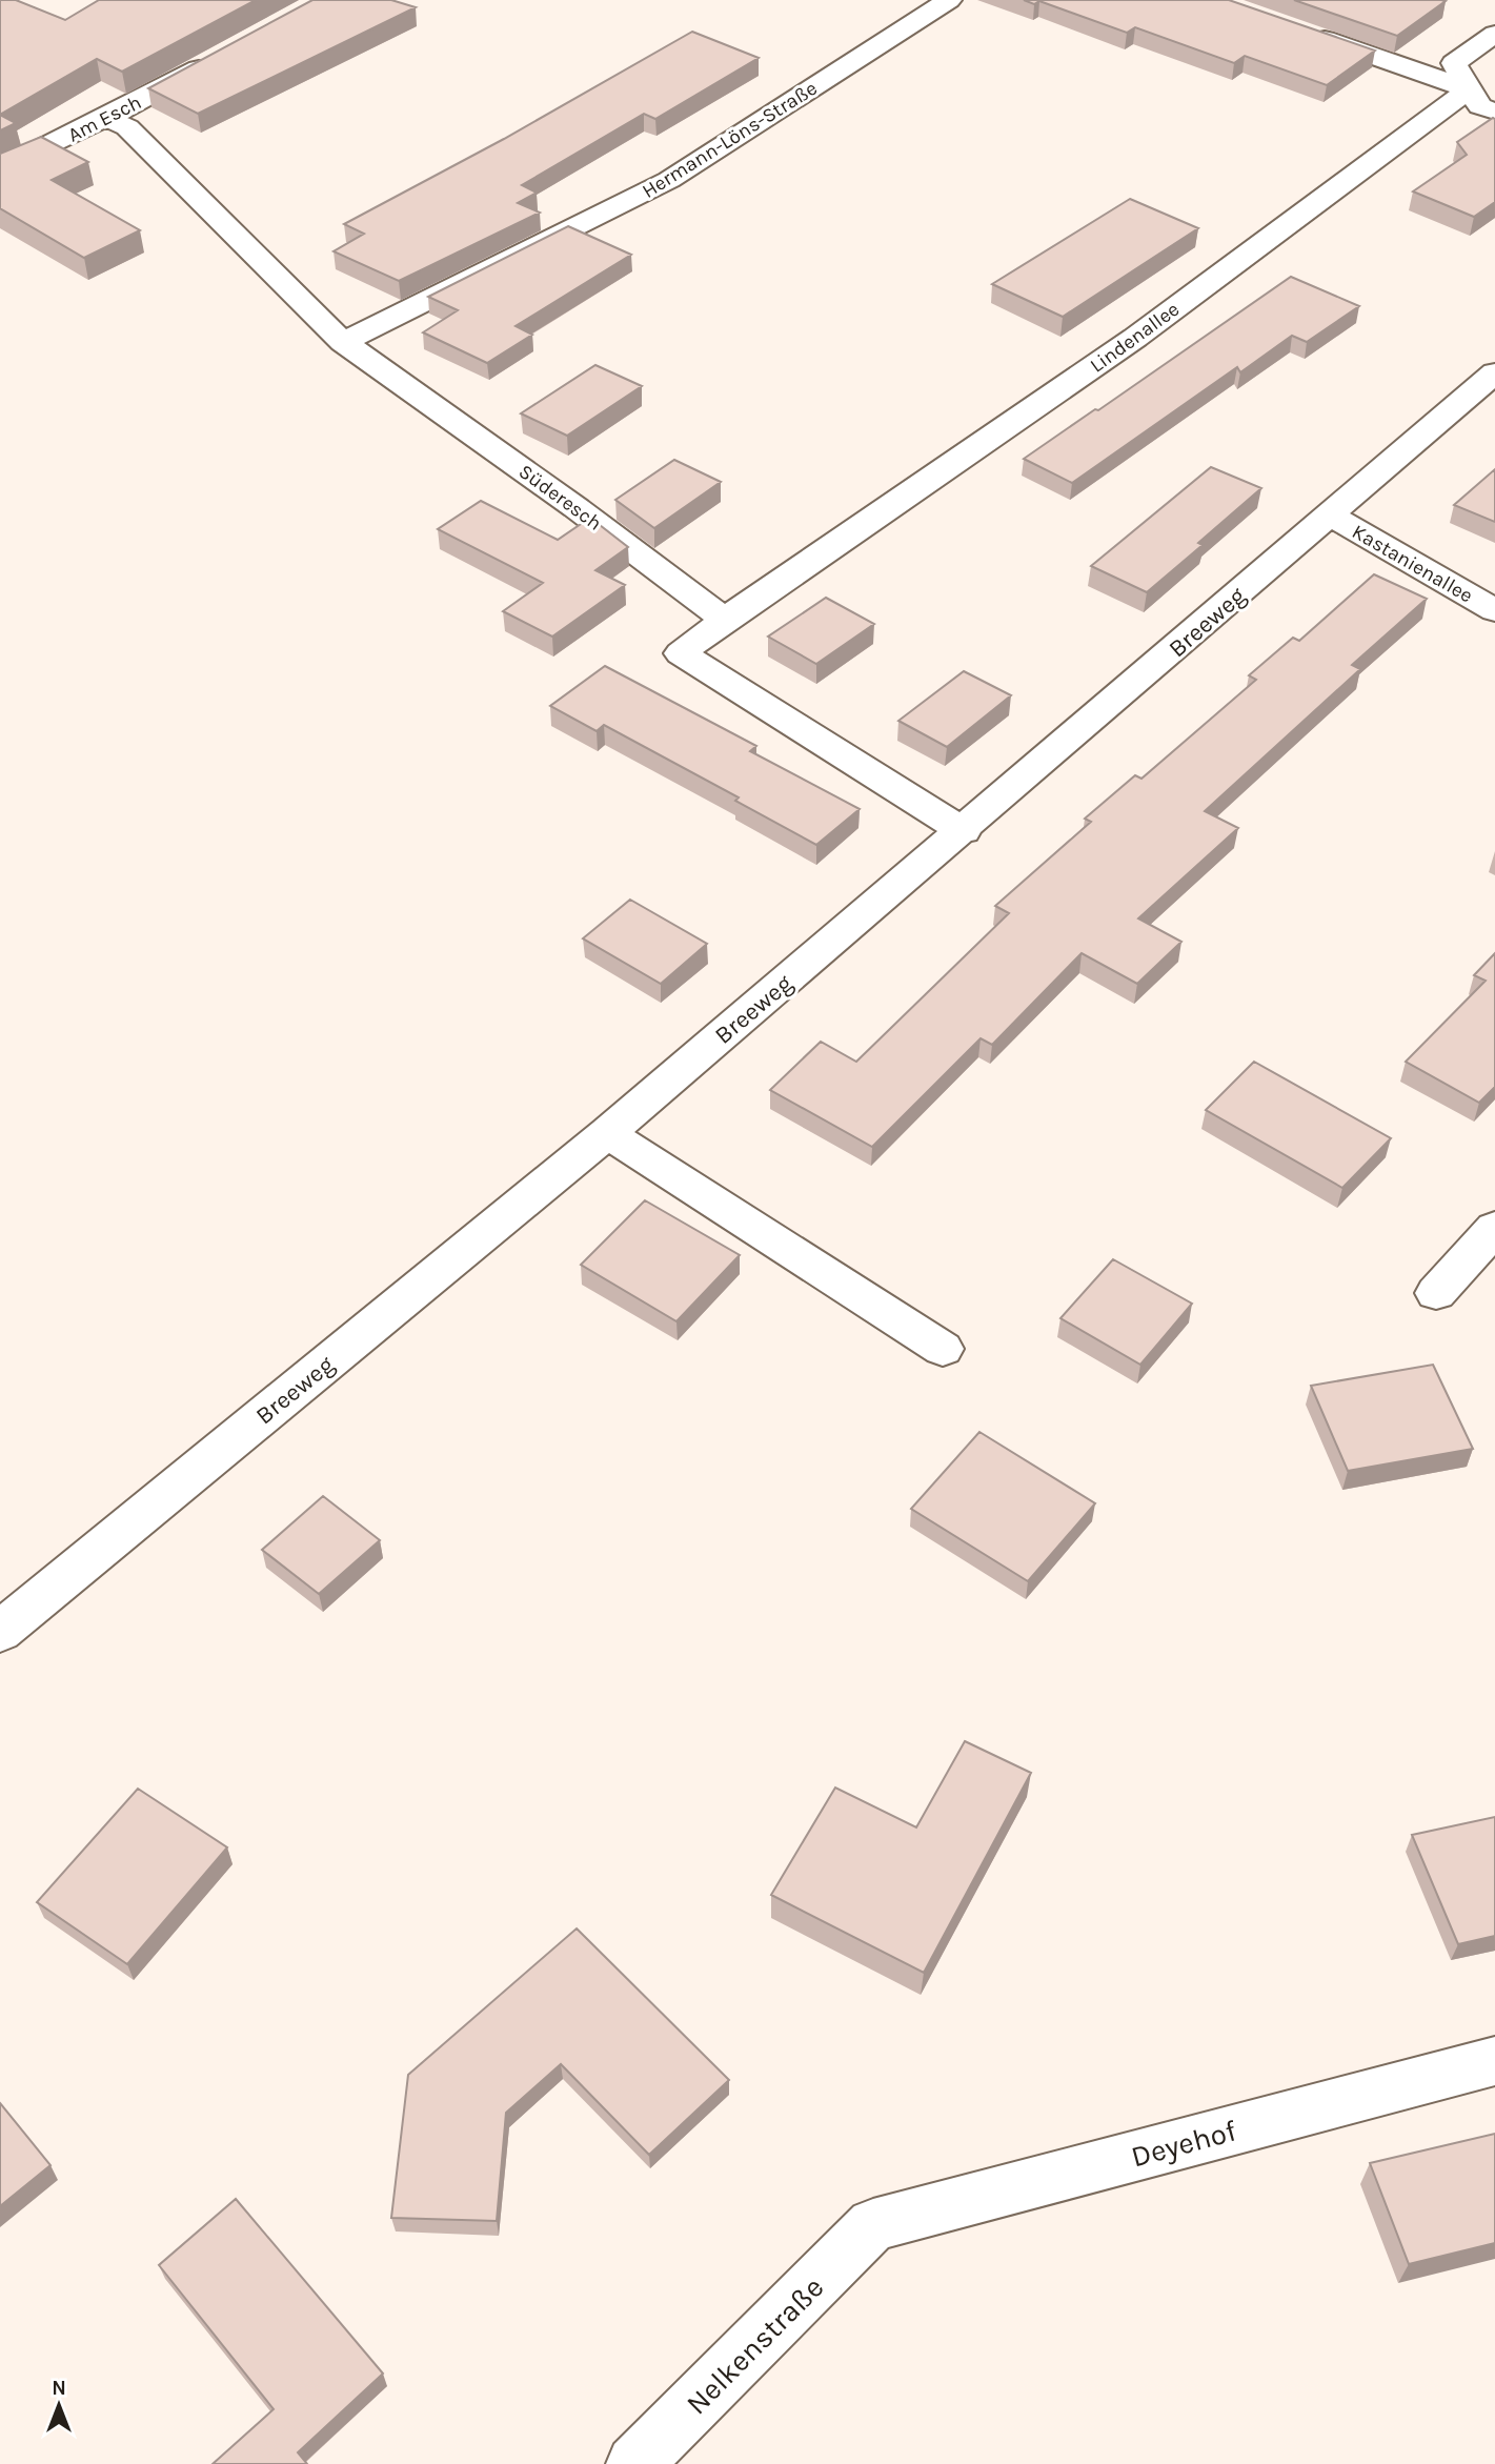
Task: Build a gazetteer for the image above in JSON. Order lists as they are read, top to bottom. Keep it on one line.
{"streets":{"street":["Am Esch","Hermann-Löns-Straße","Lindenallee","Süderesch","Kastanienallee","Breeweg","Deyehof","Nelkenstraße"]},"crossings":[["Am Esch","Süderesch"],["Hermann-Löns-Straße","Süderesch"],["Lindenallee","Süderesch"],["Kastanienallee","Breeweg"],["Deyehof","Nelkenstraße"]],"north":"top"}
